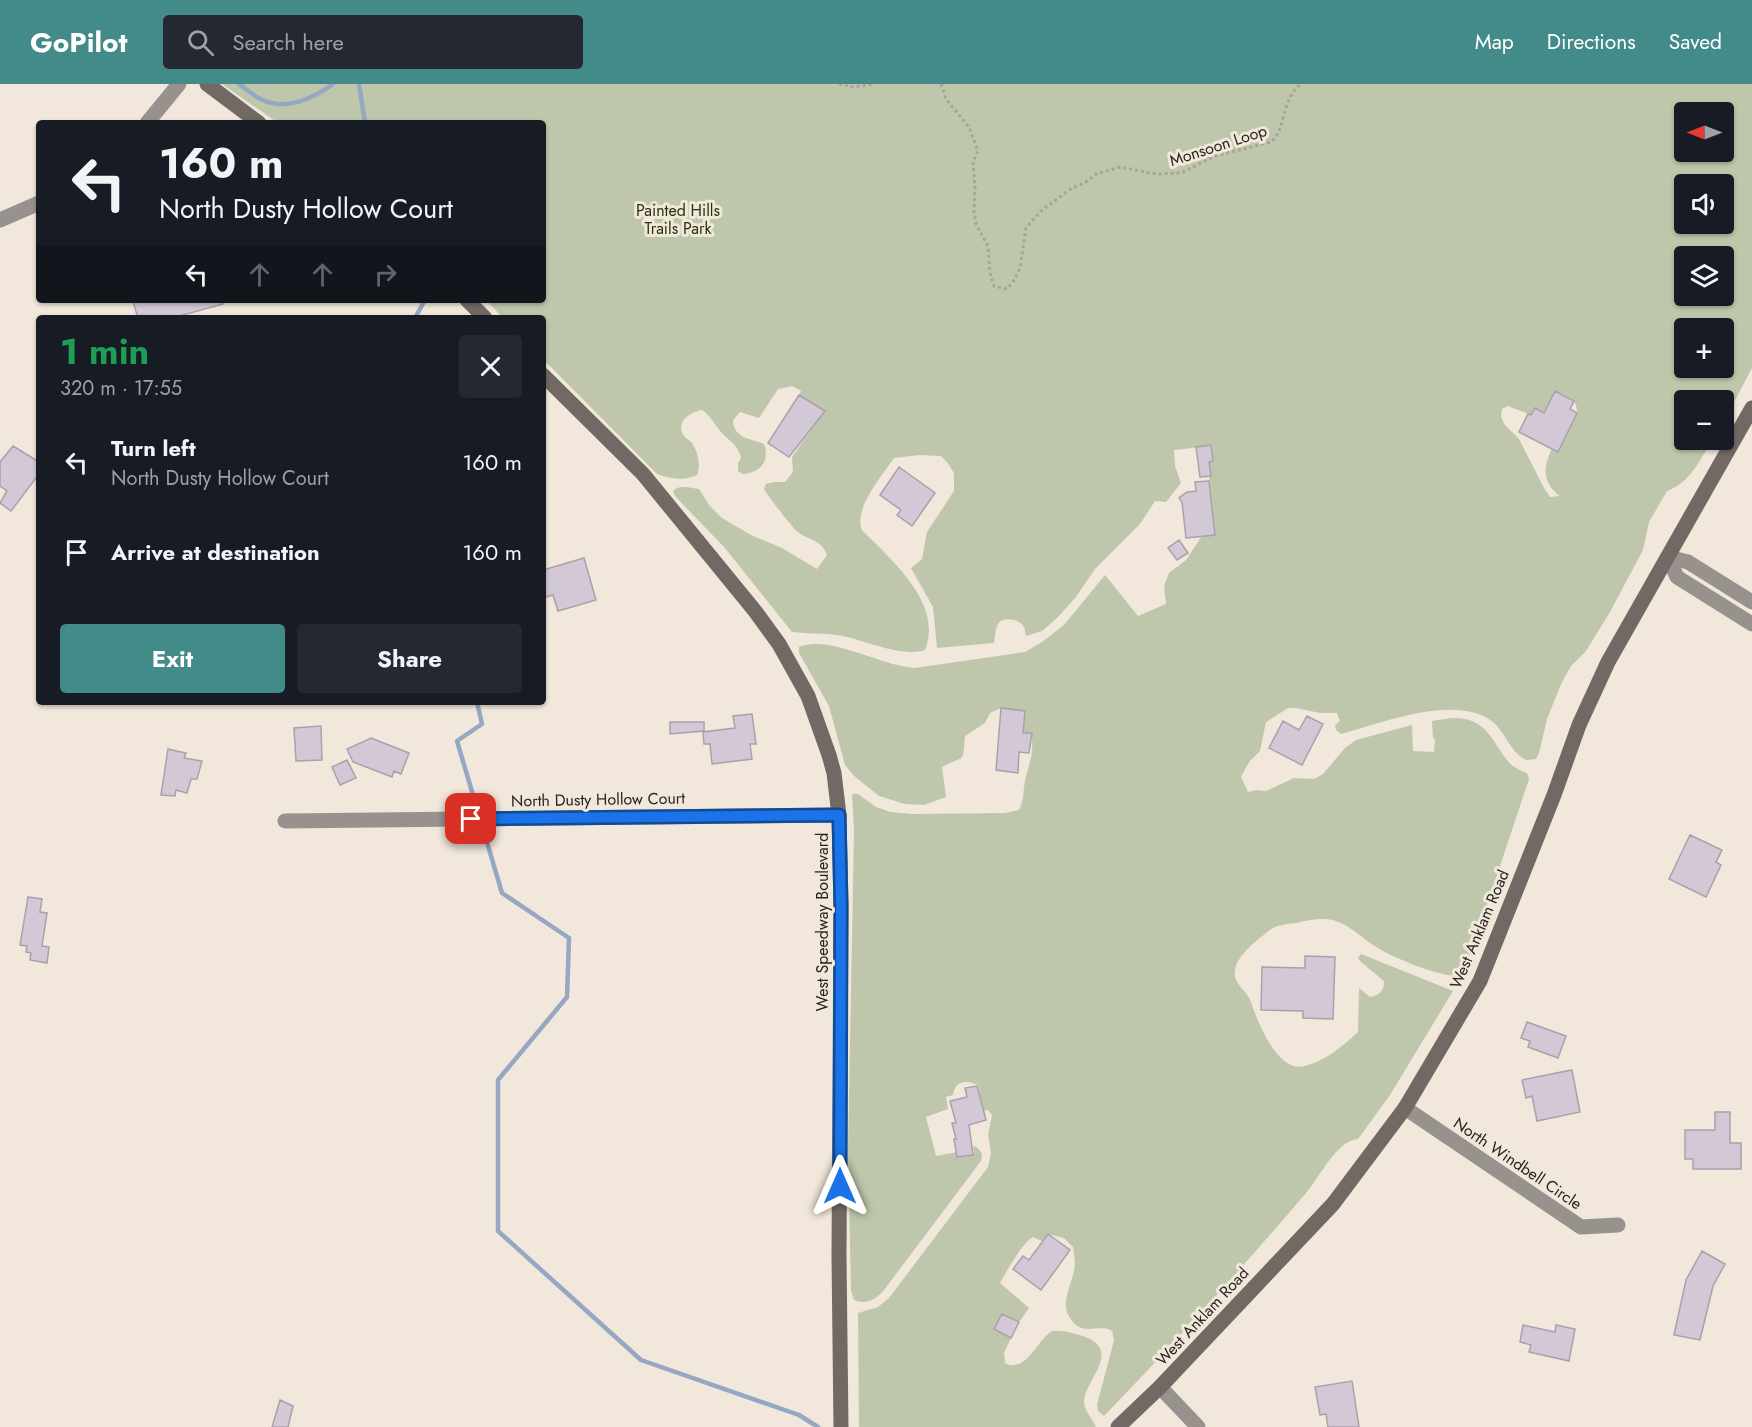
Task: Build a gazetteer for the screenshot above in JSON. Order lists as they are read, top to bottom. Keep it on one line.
{"streets":{"main road":["West Speedway Boulevard","West Anklam Road"],"street":["North Dusty Hollow Court","North Windbell Circle"],"path":["Monsoon Loop"]},"crossings":[["North Dusty Hollow Court","West Speedway Boulevard"],["West Anklam Road","North Windbell Circle"]],"parks":["Painted Hills Trails Park"],"north":"left","page":{"header":"GoPilot","search":"Search here","nav":["Map","Directions","Saved"],"map_buttons":["+","−"],"turn":["160 m","North Dusty Hollow Court"],"heading":["1 min","320 m · 17:55"],"list":[{"name":"Turn left","note":"North Dusty Hollow Court","value":"160 m"},{"name":"Arrive at destination","value":"160 m"}],"buttons":["Exit","Share"]}}
